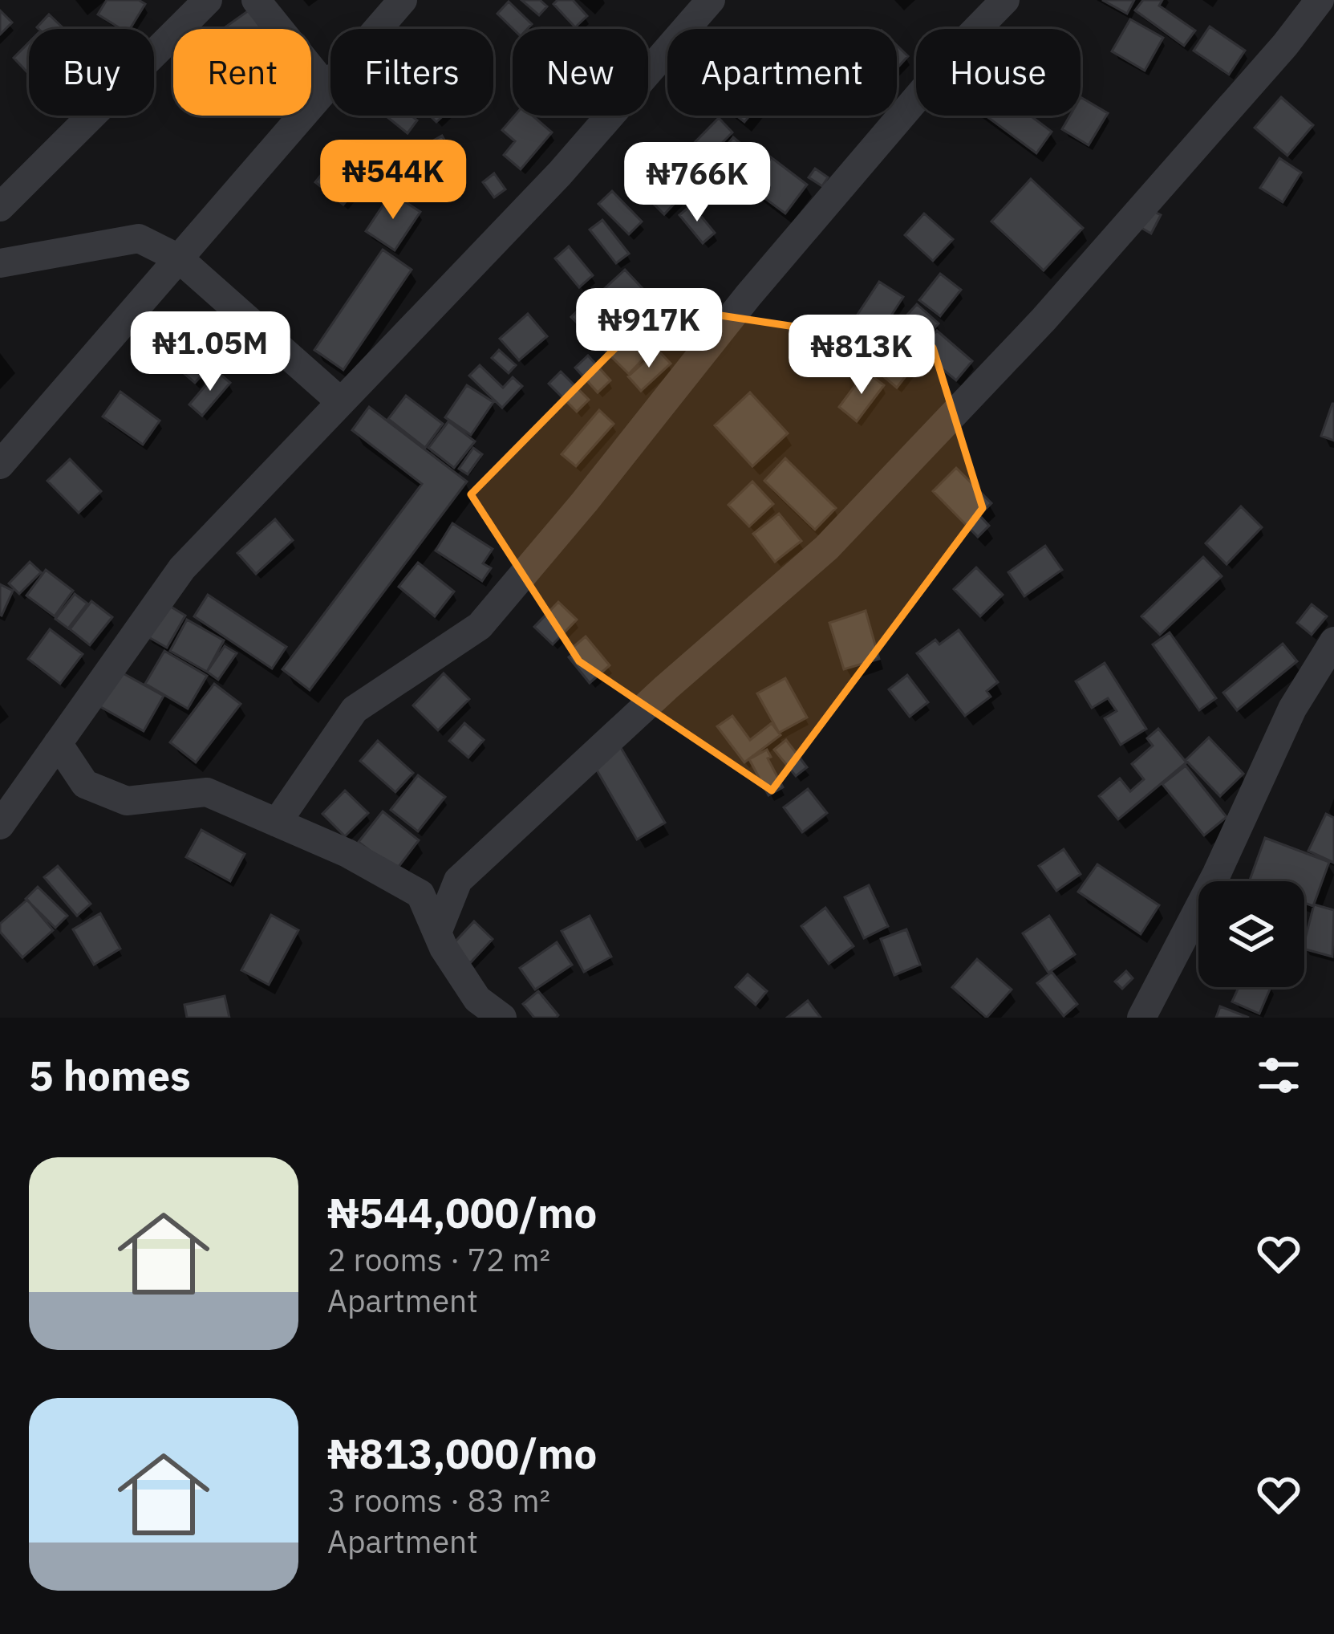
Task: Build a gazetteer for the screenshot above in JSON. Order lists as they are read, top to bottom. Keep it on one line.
{"page":{"chip":["Buy","Rent","Filters","New","Apartment","House"],"price":["₦544K","₦766K","₦917K","₦1.05M","₦813K"],"heading":"5 homes","list":[{"name":"₦544,000/mo","note":"2 rooms · 72 m² · Apartment"},{"name":"₦813,000/mo","note":"3 rooms · 83 m² · Apartment"}]}}
